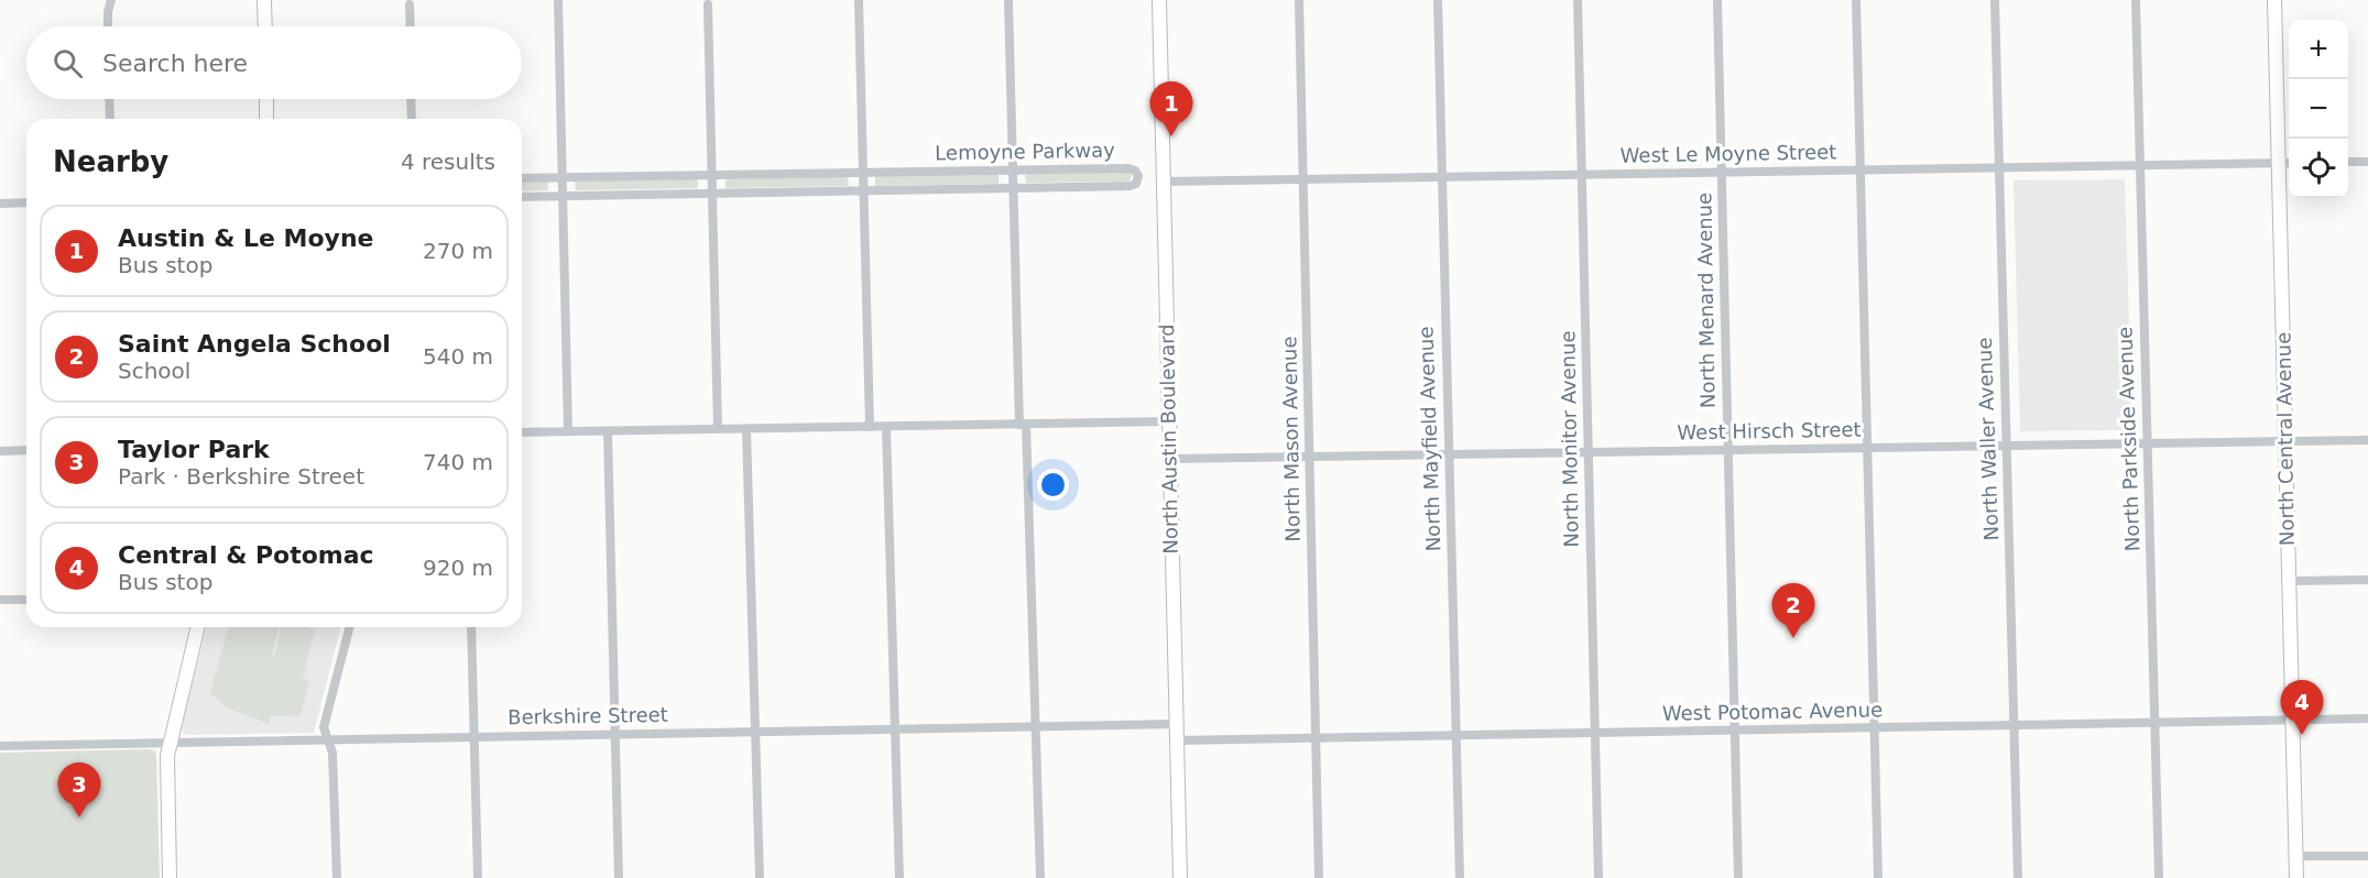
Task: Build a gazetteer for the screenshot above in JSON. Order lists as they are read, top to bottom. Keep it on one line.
{"streets":{"street":["Lemoyne Parkway","West Le Moyne Street","North Menard Avenue","West Hirsch Street","North Austin Boulevard","North Mason Avenue","North Mayfield Avenue","North Monitor Avenue","North Waller Avenue","North Parkside Avenue","North Central Avenue","West Potomac Avenue","Berkshire Street"]},"crossings":[["West Le Moyne Street","North Menard Avenue"],["West Le Moyne Street","North Austin Boulevard"],["West Le Moyne Street","North Mason Avenue"],["West Le Moyne Street","North Mayfield Avenue"],["West Le Moyne Street","North Monitor Avenue"],["West Le Moyne Street","North Waller Avenue"],["West Le Moyne Street","North Parkside Avenue"],["West Le Moyne Street","North Central Avenue"],["North Menard Avenue","West Hirsch Street"],["North Menard Avenue","West Potomac Avenue"],["West Hirsch Street","North Austin Boulevard"],["West Hirsch Street","North Mason Avenue"],["West Hirsch Street","North Mayfield Avenue"],["West Hirsch Street","North Monitor Avenue"],["West Hirsch Street","North Waller Avenue"],["West Hirsch Street","North Parkside Avenue"],["West Hirsch Street","North Central Avenue"],["North Austin Boulevard","West Potomac Avenue"],["North Austin Boulevard","Berkshire Street"],["North Mason Avenue","West Potomac Avenue"],["North Mayfield Avenue","West Potomac Avenue"],["North Monitor Avenue","West Potomac Avenue"],["North Waller Avenue","West Potomac Avenue"],["North Parkside Avenue","West Potomac Avenue"],["North Central Avenue","West Potomac Avenue"]],"page":{"map_buttons":["+","−"],"search":"Search here","pins":["1","2","4","3"],"heading":["Nearby","4 results"],"list":[{"mark":"1","name":"Austin & Le Moyne","note":"Bus stop","value":"270 m"},{"mark":"2","name":"Saint Angela School","note":"School","value":"540 m"},{"mark":"3","name":"Taylor Park","note":"Park · Berkshire Street","value":"740 m"},{"mark":"4","name":"Central & Potomac","note":"Bus stop","value":"920 m"}]}}
